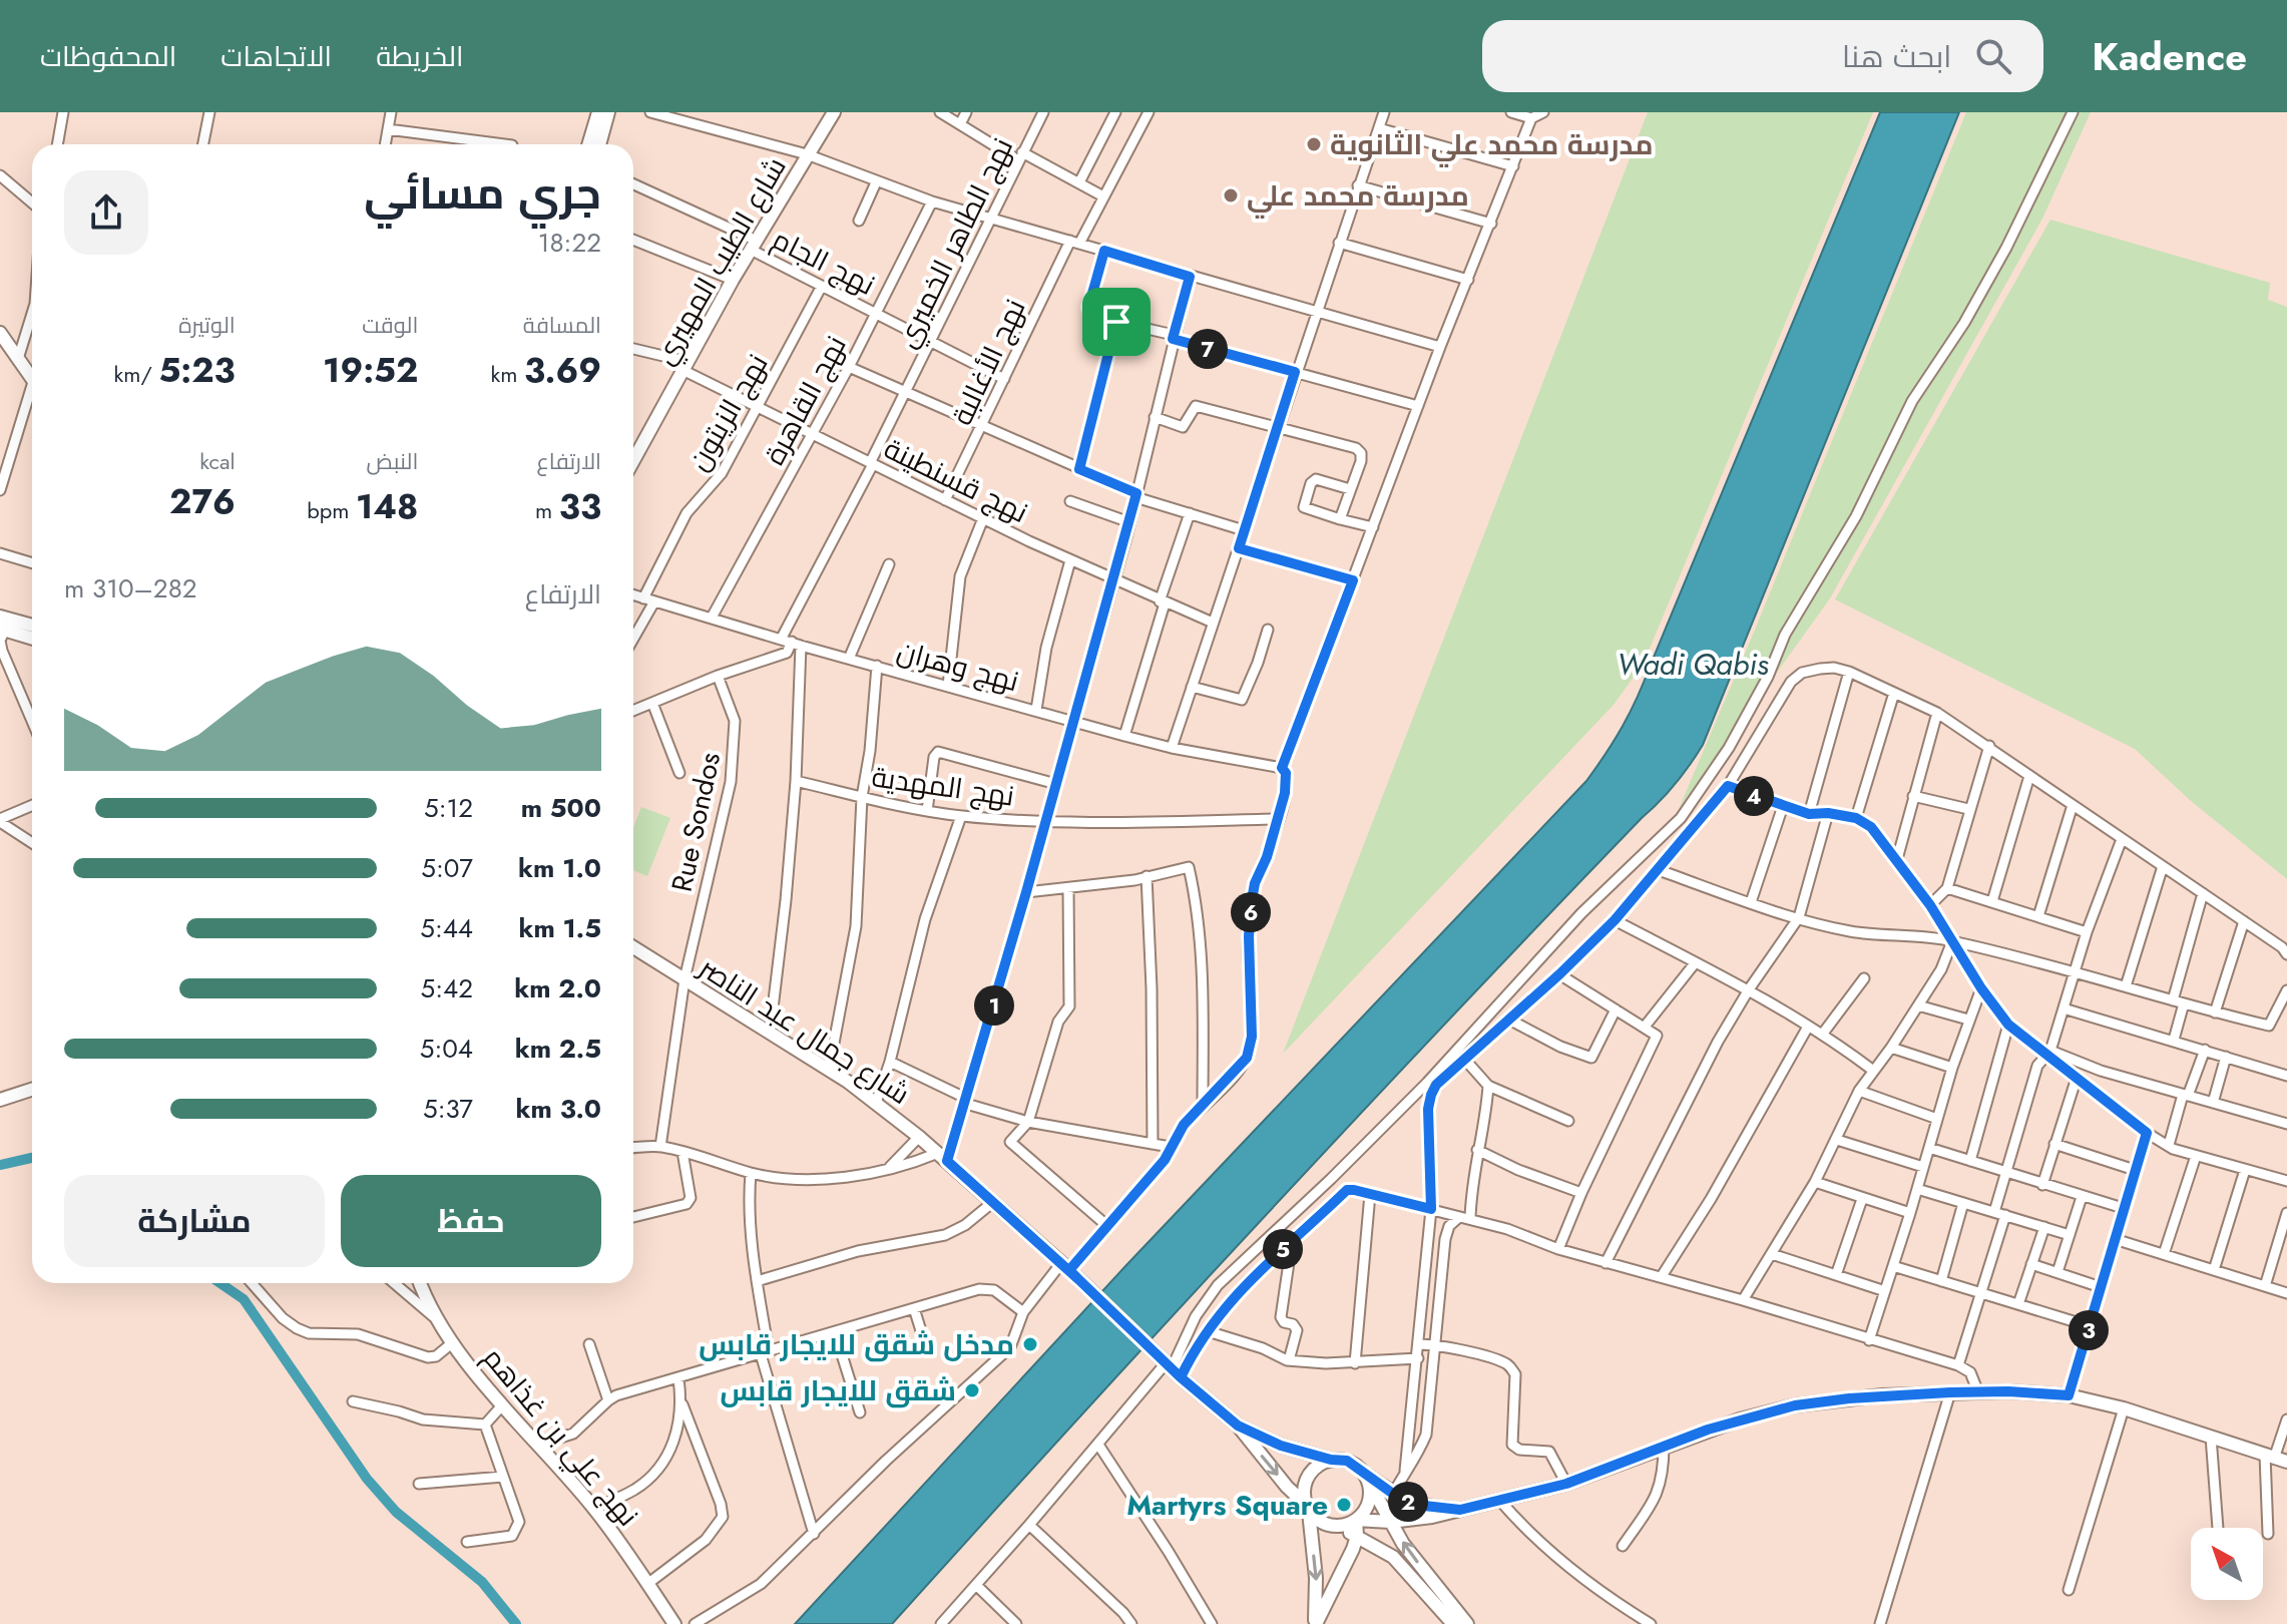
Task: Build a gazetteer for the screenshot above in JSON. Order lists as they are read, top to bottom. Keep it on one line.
{"streets":{"main road":["شارع الطيب المهيري","شارع جمال عبد الناصر","نهج علي بن غذاهم"],"street":["نهج الطاهر الخميري","نهج الجام","نهج الأغالبة","نهج القاهرة","نهج الزيتون","نهج قسنطينة","نهج وهران","نهج المهدية","Rue Sondos"]},"crossings":[["نهج الطاهر الخميري","نهج الجام"],["نهج الطاهر الخميري","نهج قسنطينة"],["نهج الطاهر الخميري","نهج وهران"],["شارع الطيب المهيري","نهج الجام"],["شارع الطيب المهيري","نهج قسنطينة"],["نهج الجام","نهج الأغالبة"],["نهج الجام","نهج القاهرة"],["نهج الجام","نهج الزيتون"],["نهج الأغالبة","نهج قسنطينة"],["نهج القاهرة","نهج قسنطينة"],["نهج القاهرة","نهج وهران"],["نهج الزيتون","نهج قسنطينة"],["نهج الزيتون","نهج وهران"],["Rue Sondos","شارع جمال عبد الناصر"]],"water":["Wadi Qabis"],"places":["مدرسة محمد علي الثانوية","مدرسة محمد علي","مدخل شقق للايجار قابس","شقق للايجار قابس","Martyrs Square"],"north":"top left","page":{"header":"Kadence","search":"ابحث هنا","nav":["الخريطة","الاتجاهات","المحفوظات"],"heading":["جري مسائي","18:22"],"stats":[["المسافة","3.69 km"],["الوقت","19:52"],["الوتيرة","5:23 /km"],["الارتفاع","33 m"],["النبض","148 bpm"],["kcal","276"]],"pins":["7","4","6","1","5","3","2"],"chart":["الارتفاع","282–310 m"],"list":[{"name":"500 m","note":"5:12"},{"name":"1.0 km","note":"5:07"},{"name":"1.5 km","note":"5:44"},{"name":"2.0 km","note":"5:42"},{"name":"2.5 km","note":"5:04"},{"name":"3.0 km","note":"5:37"}],"buttons":["حفظ","مشاركة"]}}
